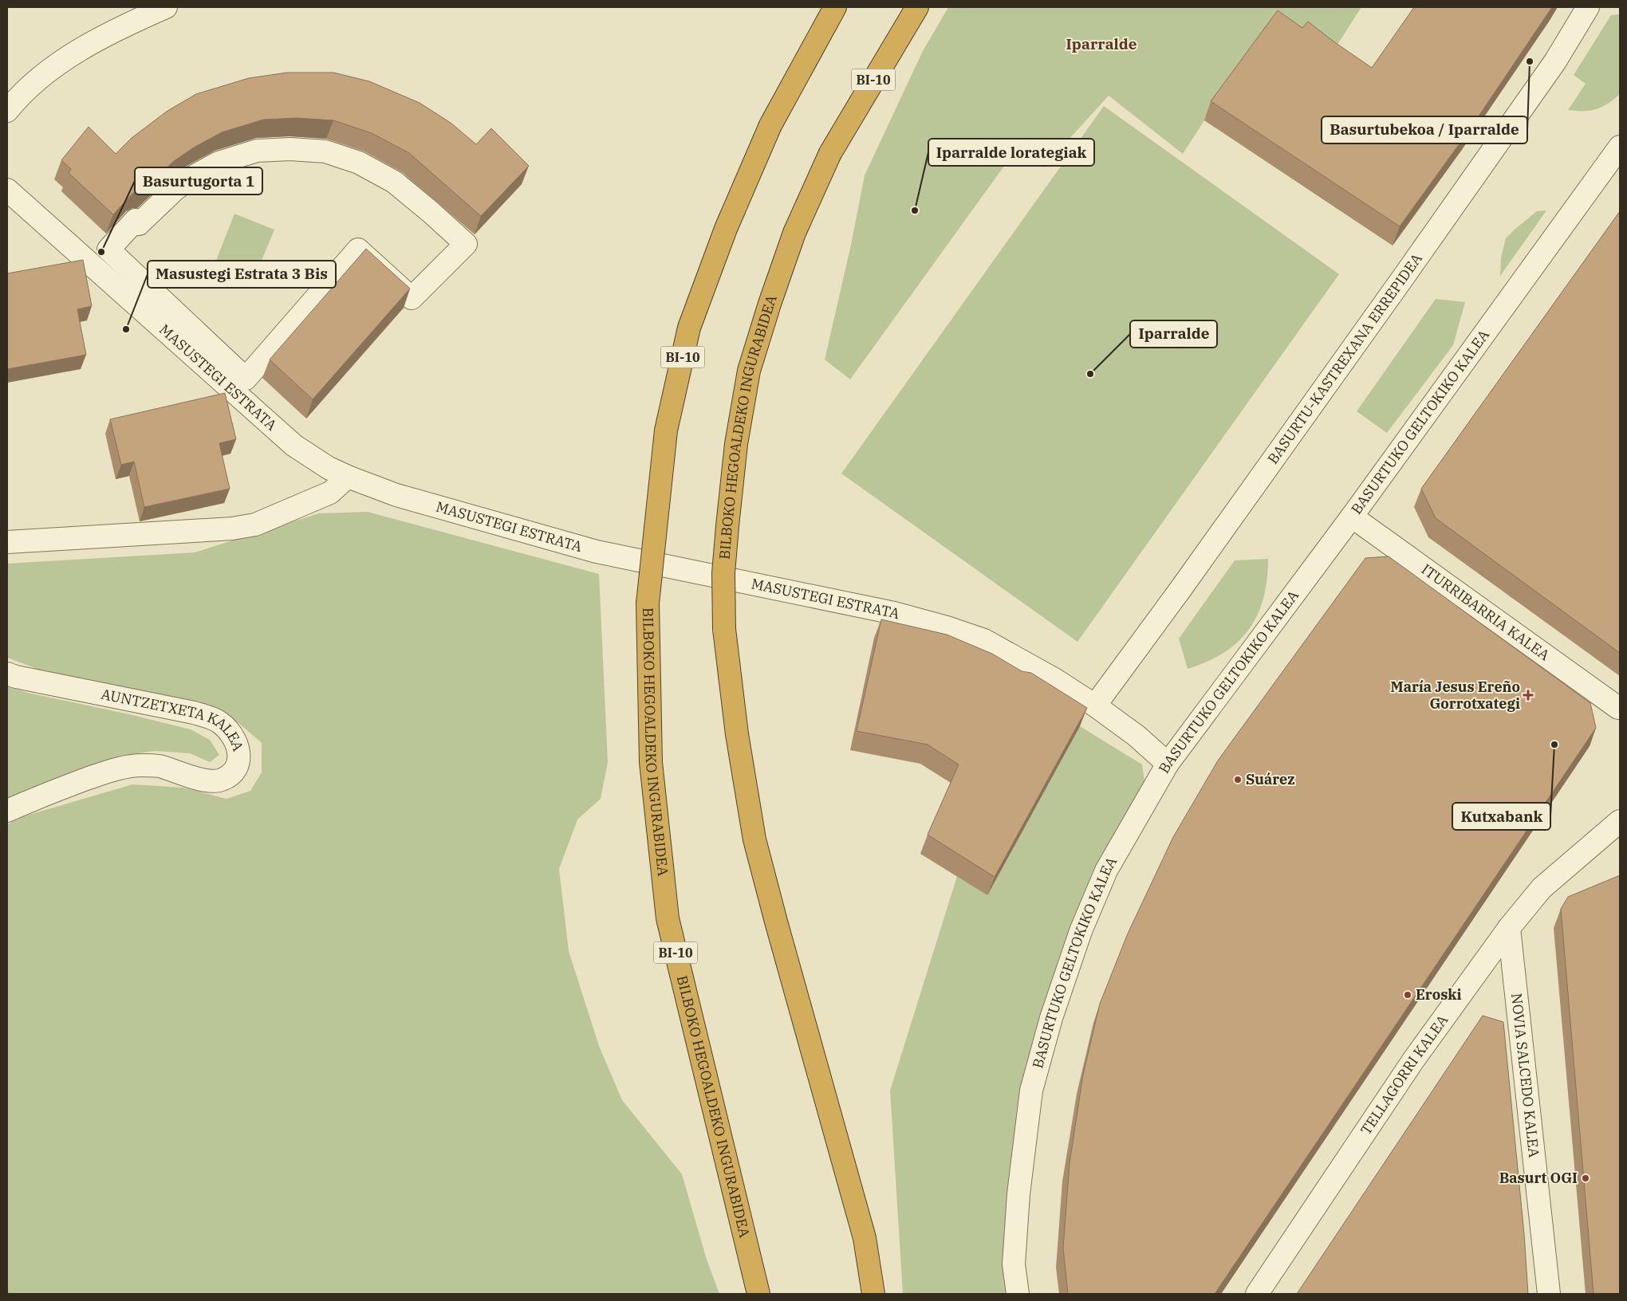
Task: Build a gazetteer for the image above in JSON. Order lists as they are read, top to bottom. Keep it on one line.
{"streets":{"highway":["BI-10","BILBOKO HEGOALDEKO INGURABIDEA"],"street":["BASURTU-KASTREXANA ERREPIDEA","MASUSTEGI ESTRATA","BASURTUKO GELTOKIKO KALEA","ITURRIBARRIA KALEA","AUNTZETXETA KALEA","TELLAGORRI KALEA","NOVIA SALCEDO KALEA"]},"crossings":[["BASURTU-KASTREXANA ERREPIDEA","MASUSTEGI ESTRATA"],["MASUSTEGI ESTRATA","BASURTUKO GELTOKIKO KALEA"],["BASURTUKO GELTOKIKO KALEA","ITURRIBARRIA KALEA"],["TELLAGORRI KALEA","NOVIA SALCEDO KALEA"]],"districts":["Iparralde"],"places":{"other":["Basurtubekoa / Iparralde","Iparralde lorategiak","Basurtugorta 1","Masustegi Estrata 3 Bis","Iparralde","Kutxabank","Suárez","Eroski","Basurt OGI"],"health":["María Jesus Ereño Gorrotxategi"]}}
